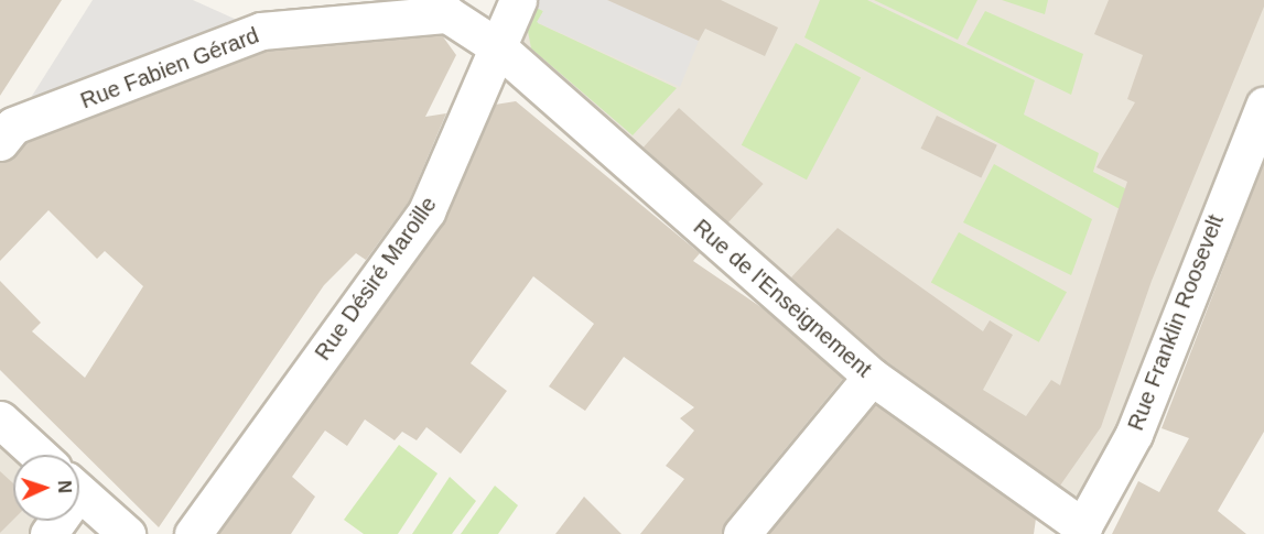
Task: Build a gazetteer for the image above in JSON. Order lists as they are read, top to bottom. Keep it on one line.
{"streets":{"street":["Rue Fabien Gérard","Rue Désiré Maroille","Rue de l'Enseignement","Rue Franklin Roosevelt"]},"crossings":[["Rue Fabien Gérard","Rue Désiré Maroille"],["Rue Fabien Gérard","Rue de l'Enseignement"],["Rue Désiré Maroille","Rue de l'Enseignement"],["Rue de l'Enseignement","Rue Franklin Roosevelt"]],"north":"right"}
